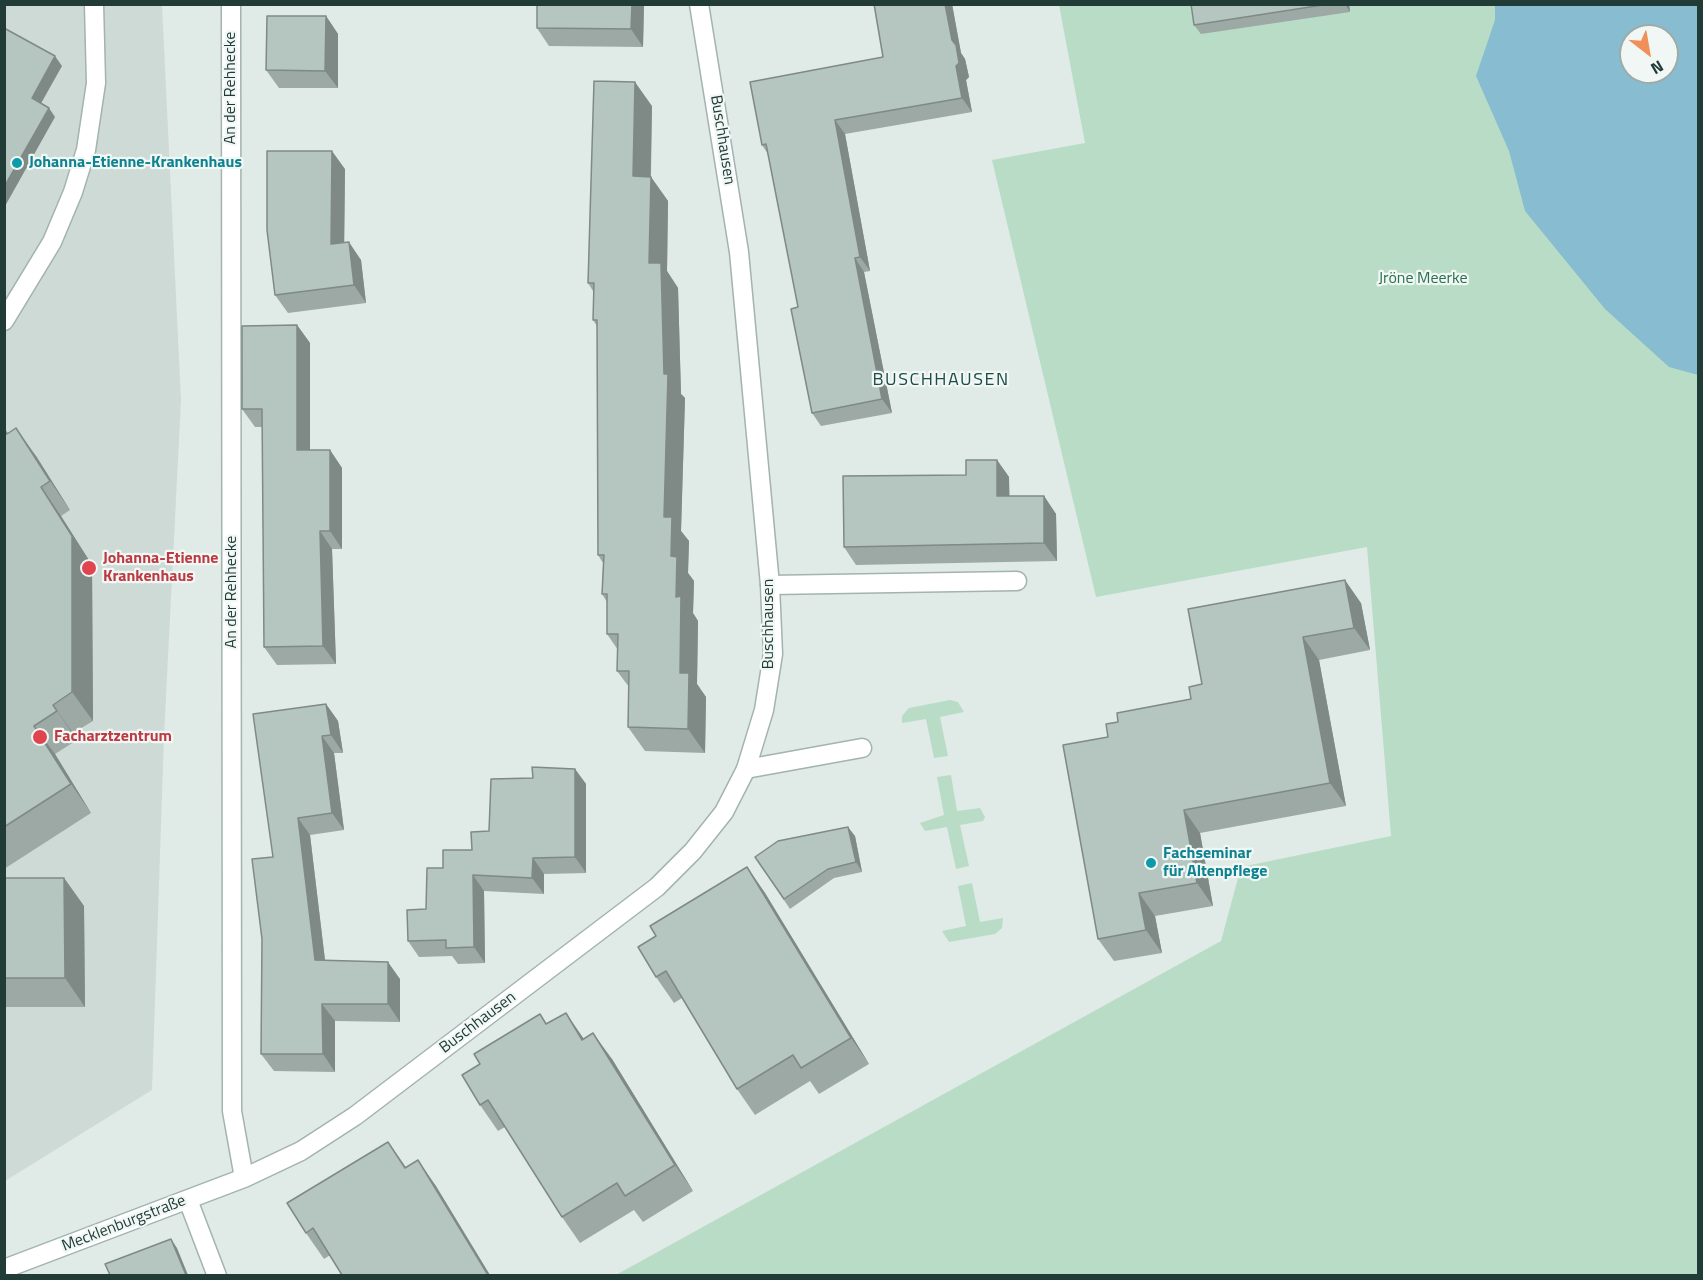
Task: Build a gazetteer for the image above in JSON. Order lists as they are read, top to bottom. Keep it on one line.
{"streets":{"street":["An der Rehhecke","Buschhausen","Mecklenburgstraße"]},"crossings":[["An der Rehhecke","Buschhausen"],["An der Rehhecke","Mecklenburgstraße"],["Buschhausen","Mecklenburgstraße"]],"districts":["BUSCHHAUSEN"],"parks":["Jröne Meerke"],"places":["Johanna-Etienne-Krankenhaus","Johanna-Etienne Krankenhaus","Facharztzentrum","Fachseminar für Altenpflege"],"north":"bottom right"}
